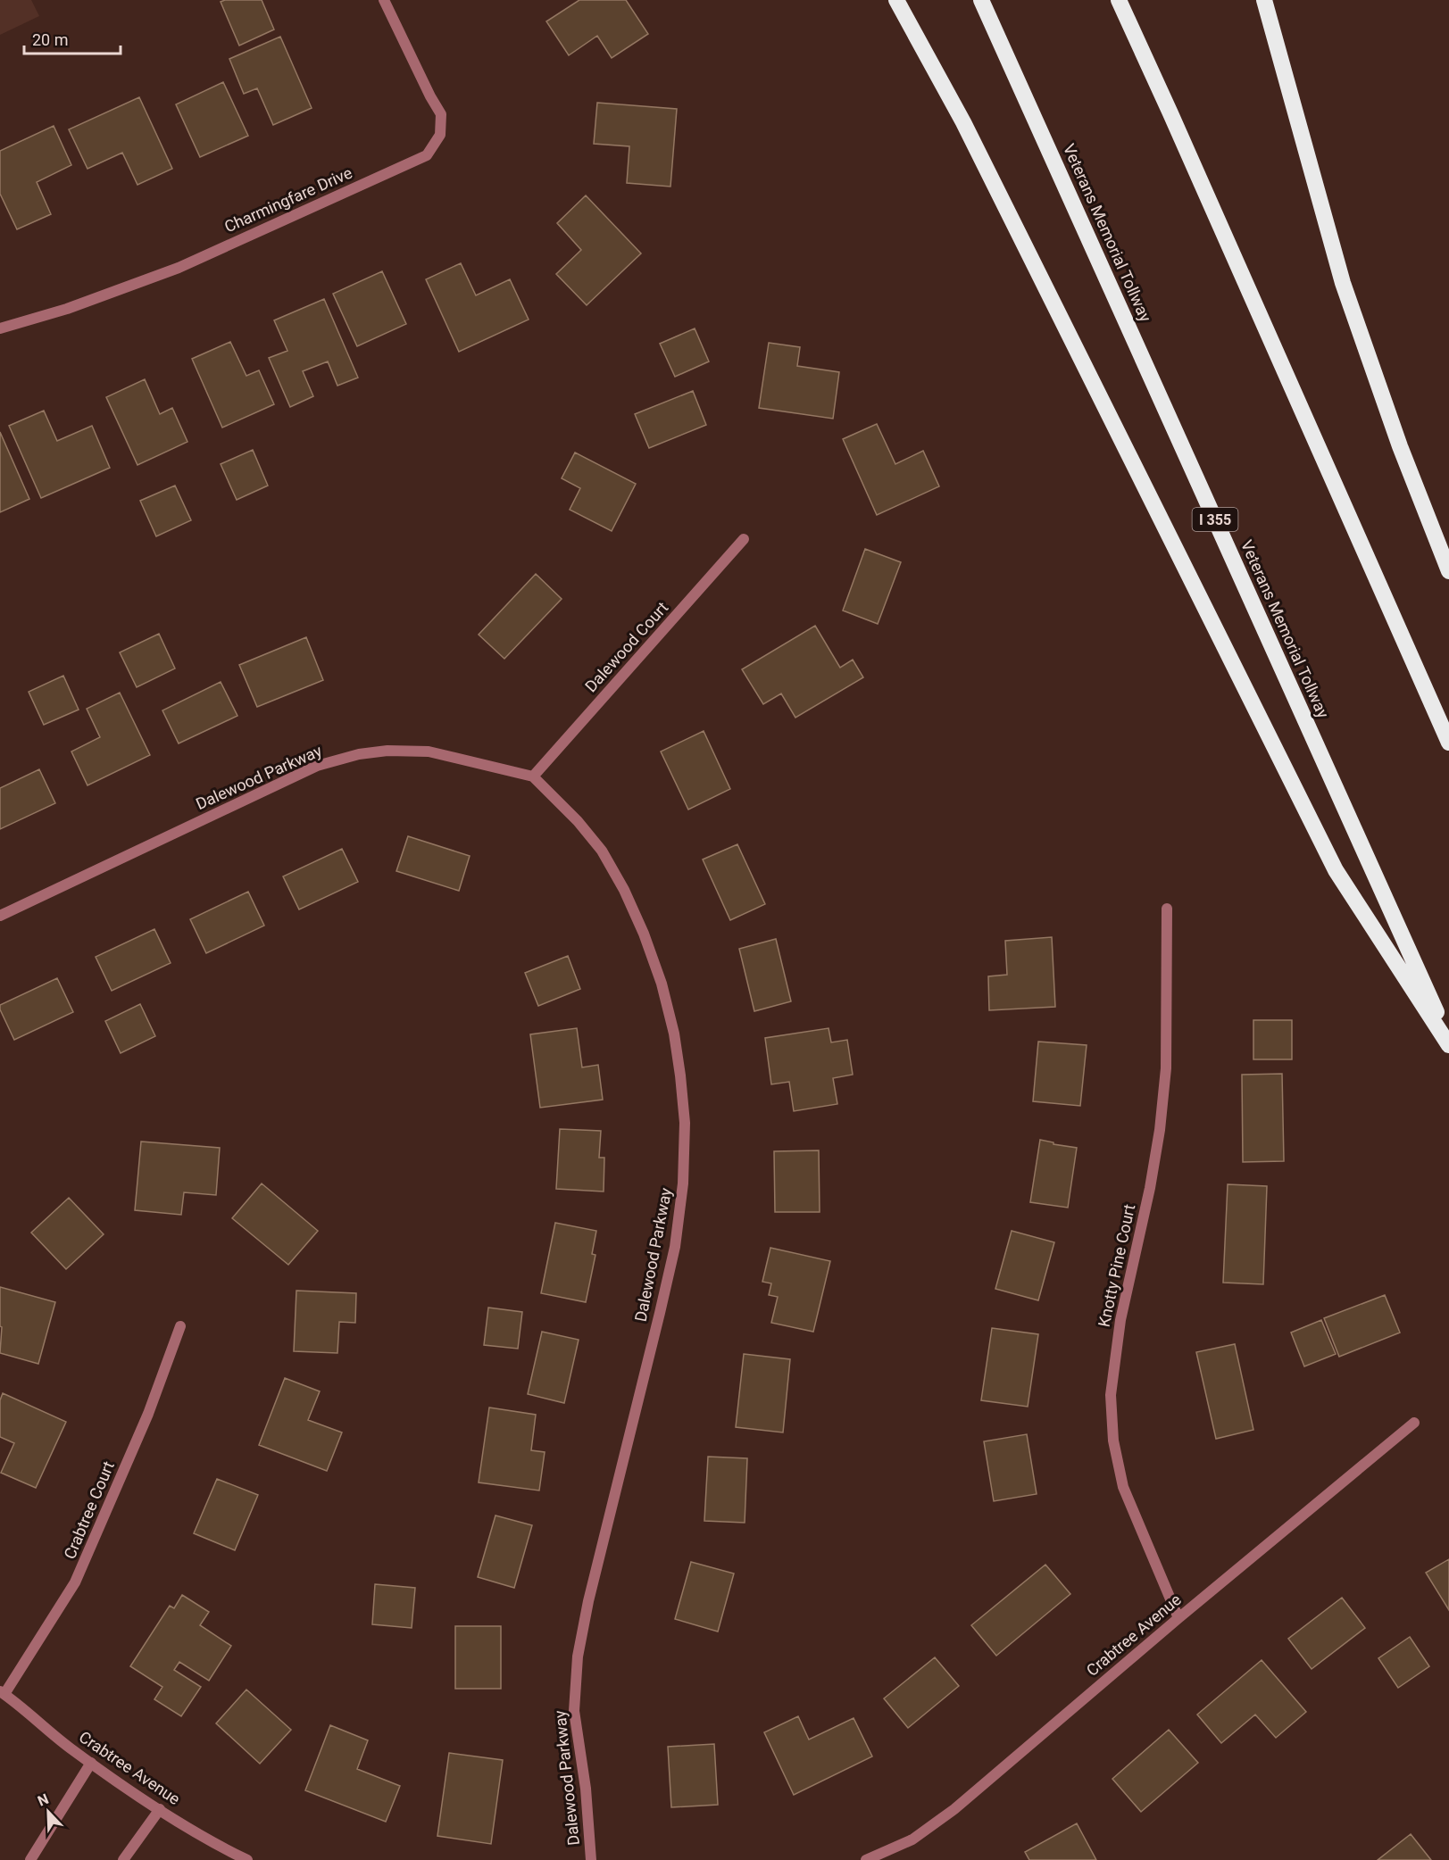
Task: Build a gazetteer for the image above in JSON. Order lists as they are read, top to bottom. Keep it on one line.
{"streets":{"highway":["Veterans Memorial Tollway","I 355"],"street":["Charmingfare Drive","Dalewood Court","Dalewood Parkway","Knotty Pine Court","Crabtree Court","Crabtree Avenue"]},"crossings":[["Dalewood Court","Dalewood Parkway"],["Knotty Pine Court","Crabtree Avenue"],["Crabtree Court","Crabtree Avenue"]],"scale_bar":"20 m","north":"top left"}
